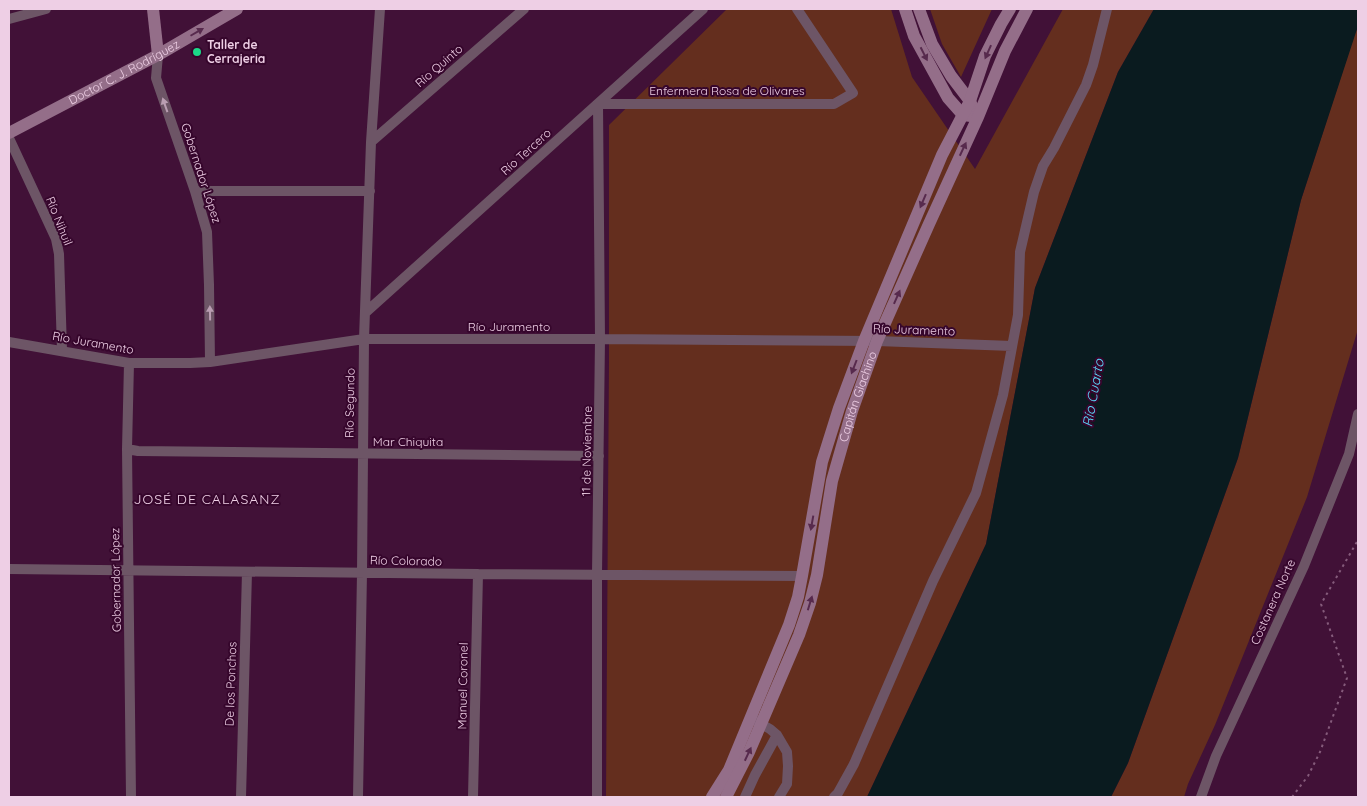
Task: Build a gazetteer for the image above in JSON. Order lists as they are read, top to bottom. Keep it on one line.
{"streets":{"main road":["Doctor C. J. Rodríguez","Capitán Giachino"],"street":["Río Quinto","Enfermera Rosa de Olivares","Río Tercero","Gobernador López","Río Nihuil","Río Juramento","Río Segundo","Mar Chiquita","11 de Noviembre","Río Colorado","Costanera Norte","De los Ponchos","Manuel Coronel"]},"crossings":[["Río Quinto","Río Segundo"],["Doctor C. J. Rodríguez","Gobernador López"],["Enfermera Rosa de Olivares","Río Tercero"],["Enfermera Rosa de Olivares","11 de Noviembre"],["Río Tercero","Río Segundo"],["Río Tercero","11 de Noviembre"],["Gobernador López","Río Juramento"],["Gobernador López","Mar Chiquita"],["Gobernador López","Río Colorado"],["Río Nihuil","Río Juramento"],["Río Juramento","Capitán Giachino"],["Río Juramento","Río Segundo"],["Río Juramento","11 de Noviembre"],["Capitán Giachino","Río Colorado"],["Río Segundo","Mar Chiquita"],["Río Segundo","Río Colorado"],["Mar Chiquita","11 de Noviembre"],["11 de Noviembre","Río Colorado"],["Río Colorado","De los Ponchos"],["Río Colorado","Manuel Coronel"]],"one_way":["Doctor C. J. Rodríguez","Gobernador López"],"districts":["JOSÉ DE CALASANZ"],"water":["Río Cuarto"],"places":["Taller de Cerrajeria"]}
